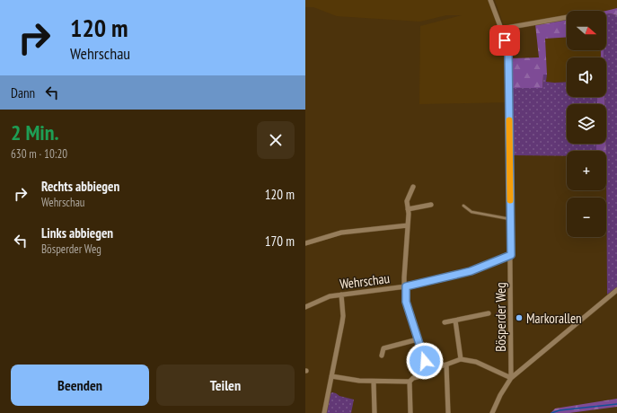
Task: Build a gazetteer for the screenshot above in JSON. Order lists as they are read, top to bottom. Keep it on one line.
{"streets":{"street":["Wehrschau","Bösperder Weg"]},"crossings":[["Wehrschau","Bösperder Weg"]],"places":["Markorallen"],"north":"right","page":{"turn":["120 m","Wehrschau"],"map_buttons":["+","−"],"then":"Dann","heading":["2 Min.","630 m · 10:20"],"list":[{"name":"Rechts abbiegen","note":"Wehrschau","value":"120 m"},{"name":"Links abbiegen","note":"Bösperder Weg","value":"170 m"}],"buttons":["Beenden","Teilen"]}}
